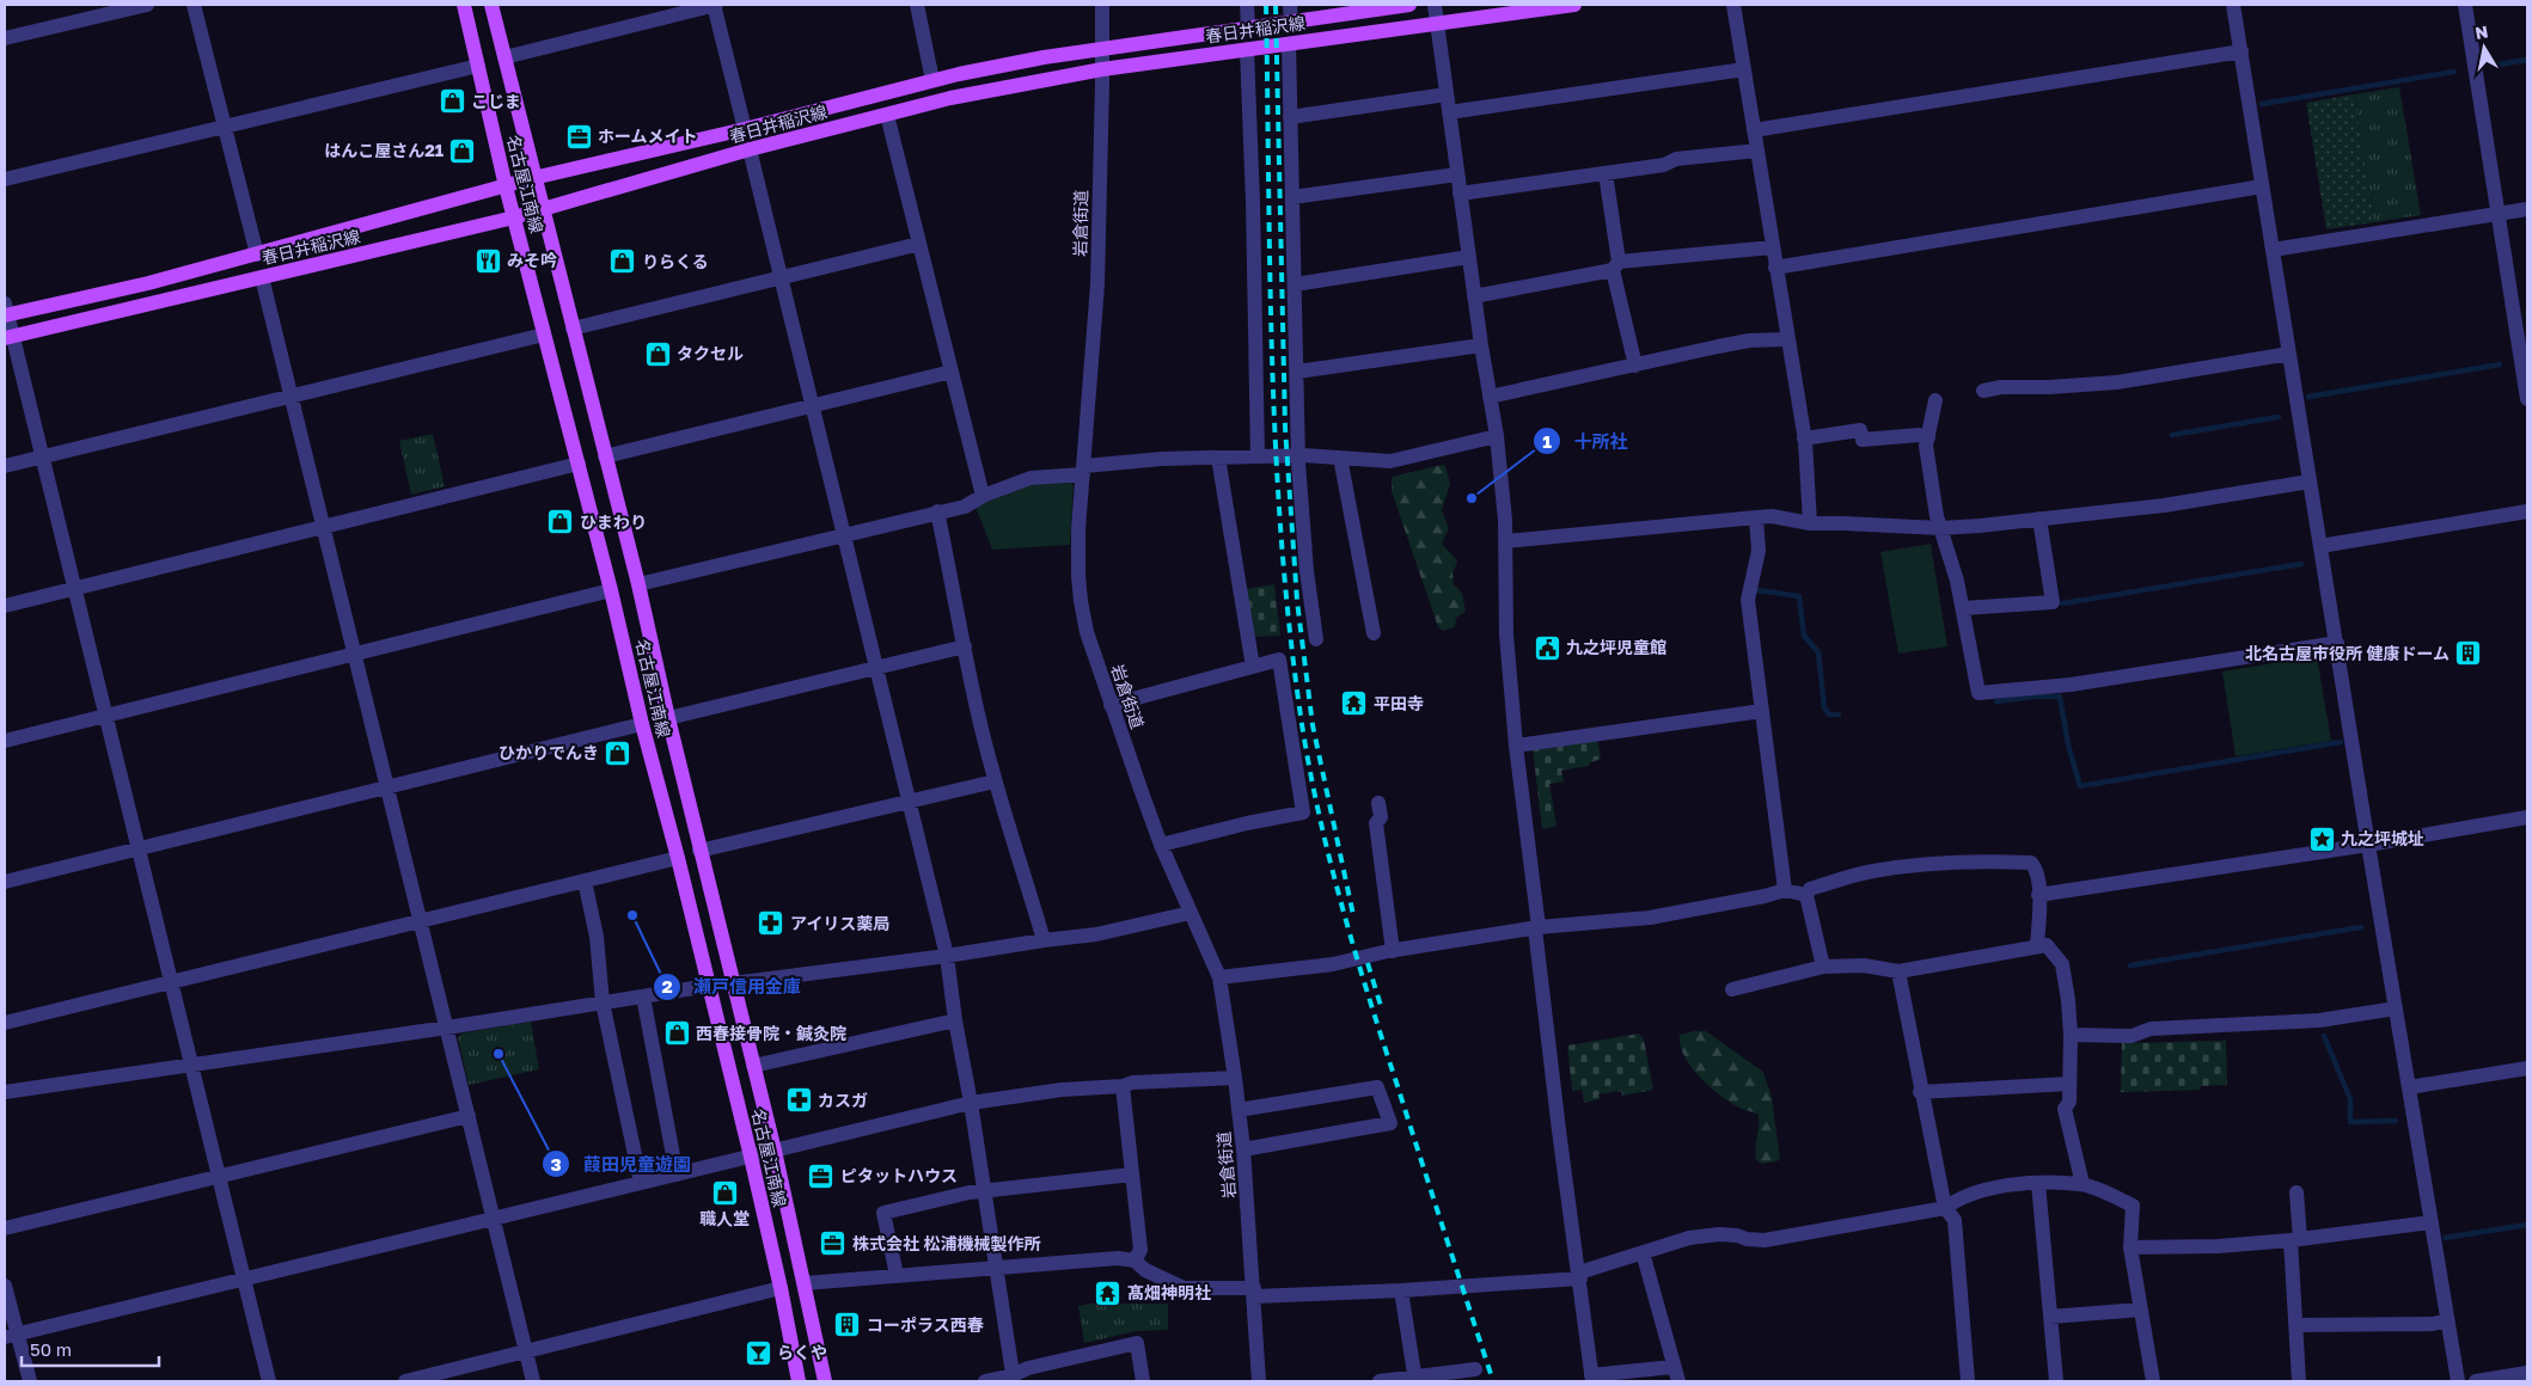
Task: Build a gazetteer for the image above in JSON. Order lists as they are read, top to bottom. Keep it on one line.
{"streets":{"main road":["春日井稲沢線","名古屋江南線"],"street":["岩倉街道"]},"crossings":[["春日井稲沢線","名古屋江南線"],["春日井稲沢線","岩倉街道"]],"places":{"shop":["こじま","はんこ屋さん21","りらくる","タクセル","ひまわり","ひかりでんき","西春接骨院・鍼灸院","職人堂"],"office":["ホームメイト","ピタットハウス","株式会社 松浦機械製作所"],"restaurant":["みそ吟"],"other":["十所社","瀬戸信用金庫","葭田児童遊園"],"public building":["九之坪児童館"],"building":["北名古屋市役所 健康ドーム","コーポラス西春"],"temple":["平田寺","髙畑神明社"],"place":["九之坪城址"],"pharmacy":["アイリス薬局","カスガ"],"bar":["らくや"]},"scale_bar":"50 m","north":"top"}
